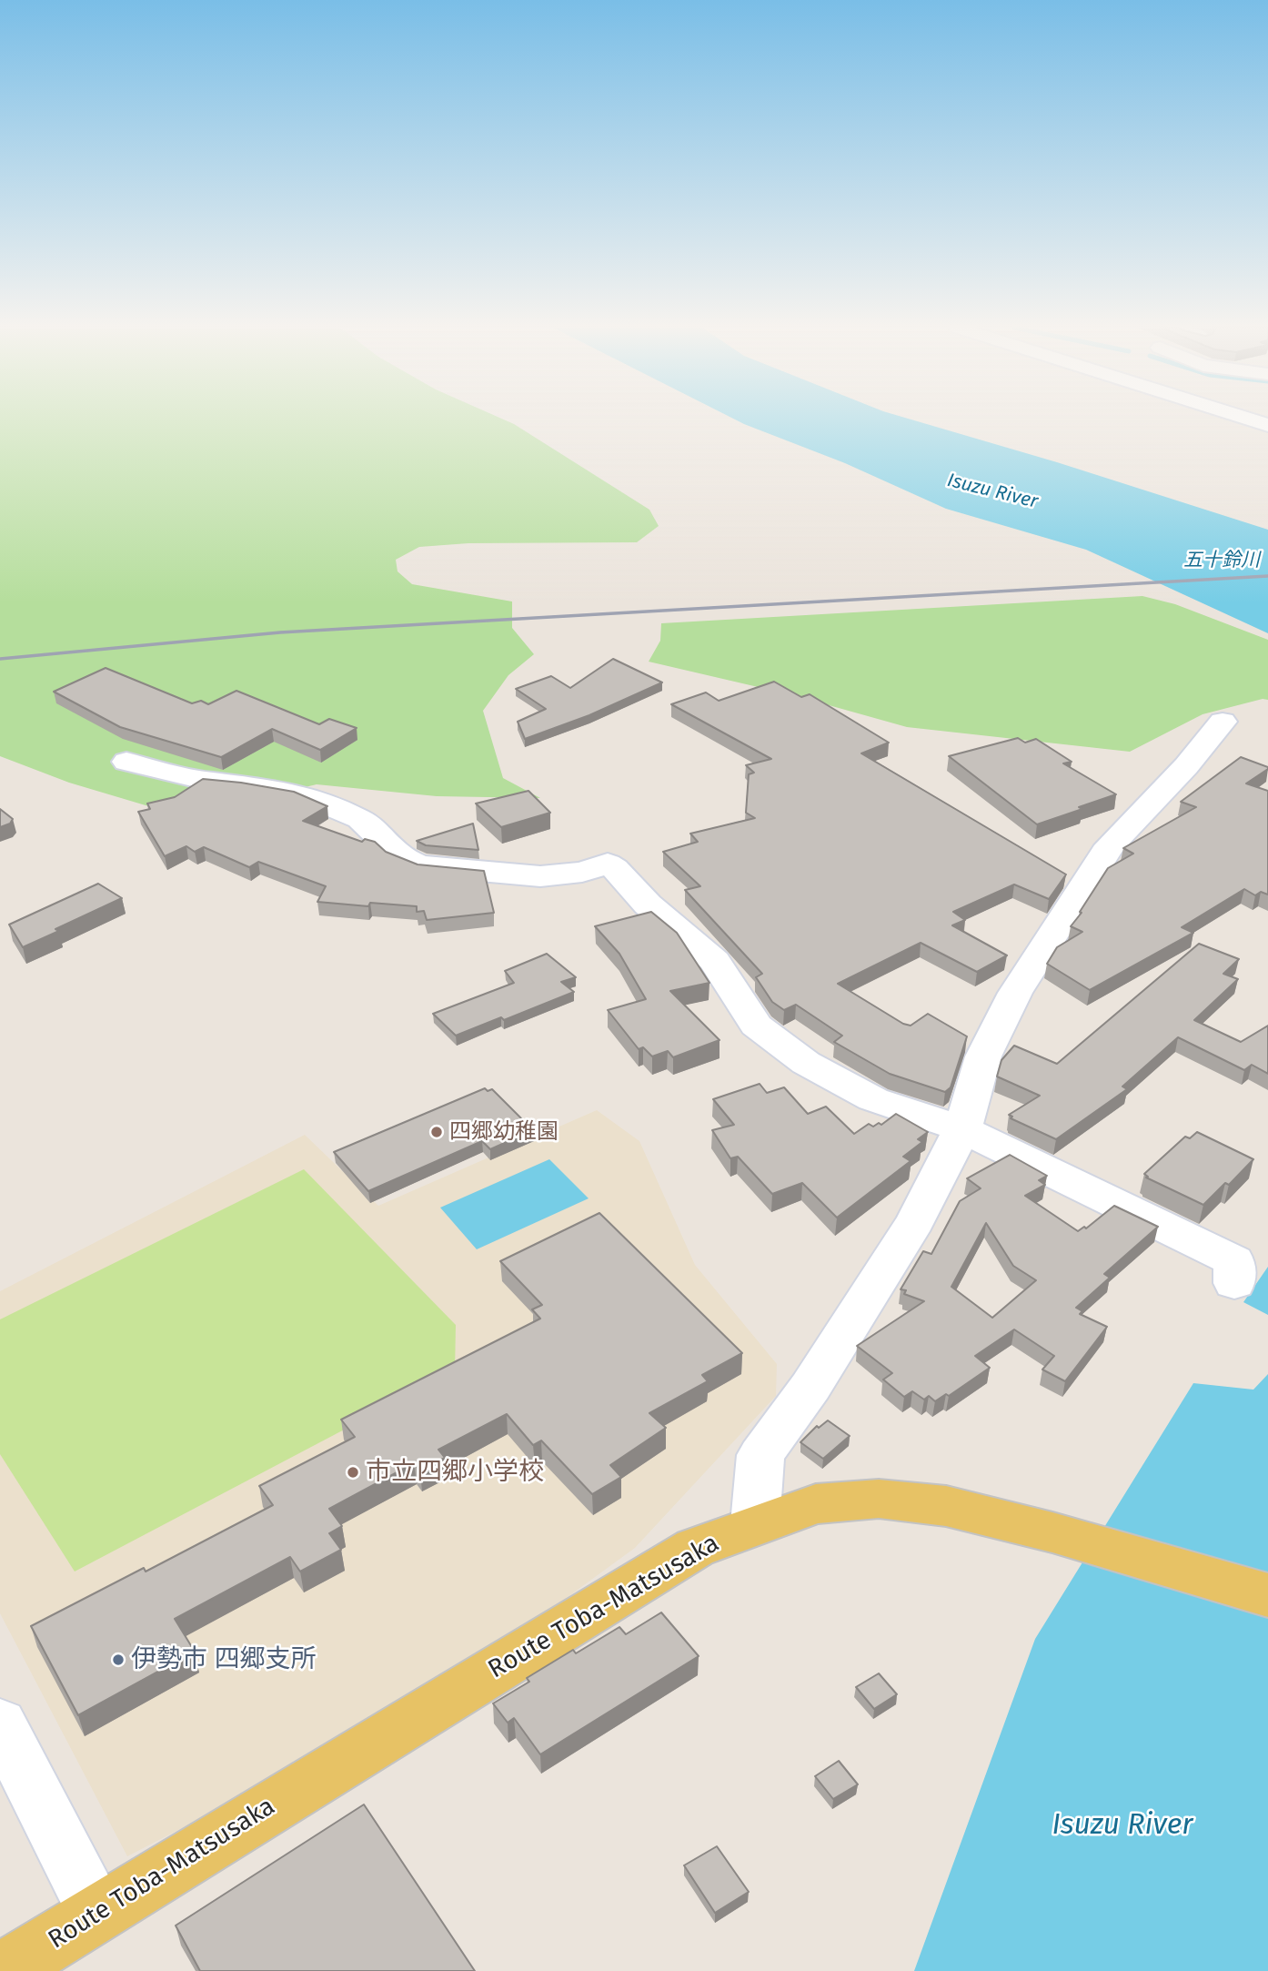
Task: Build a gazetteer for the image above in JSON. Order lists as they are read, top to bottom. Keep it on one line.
{"streets":{"main road":["Route Toba-Matsusaka"]},"water":["Isuzu River","五十鈴川"],"places":["四郷幼稚園","市立四郷小学校","伊勢市 四郷支所"]}
